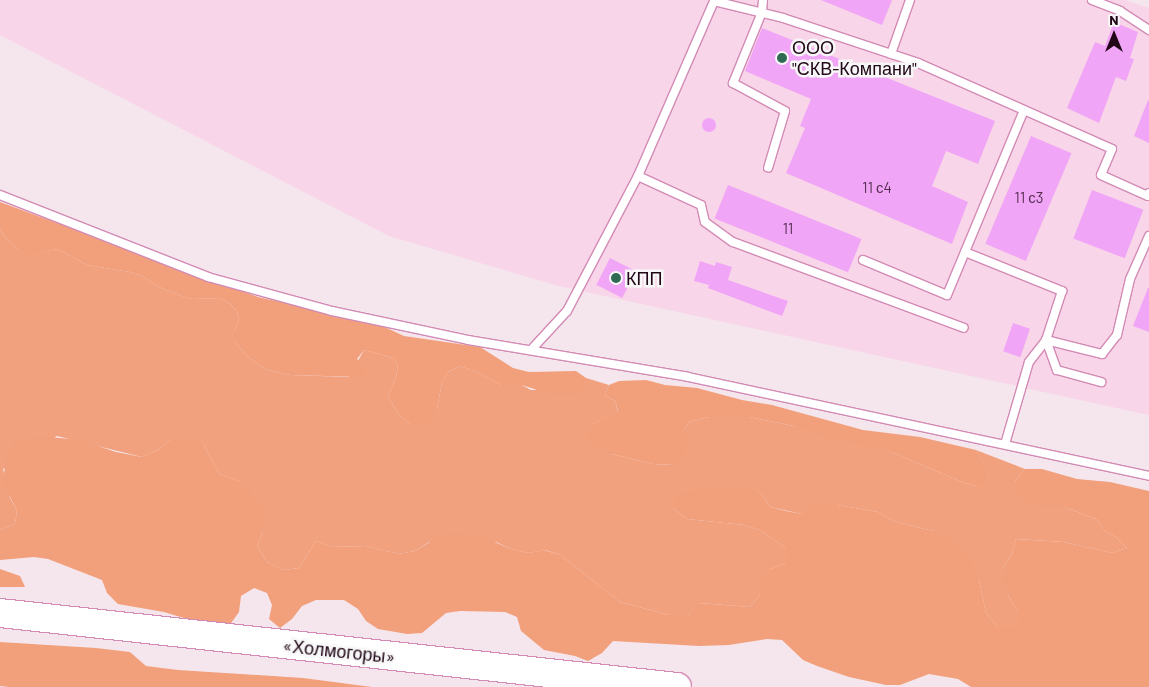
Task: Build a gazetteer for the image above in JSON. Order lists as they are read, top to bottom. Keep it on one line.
{"streets":{"highway":["«Холмогоры»"]},"places":["ООО \"СКВ-Компани\"","КПП"],"house_numbers":["11 с4","11 с3","11"],"north":"top"}
